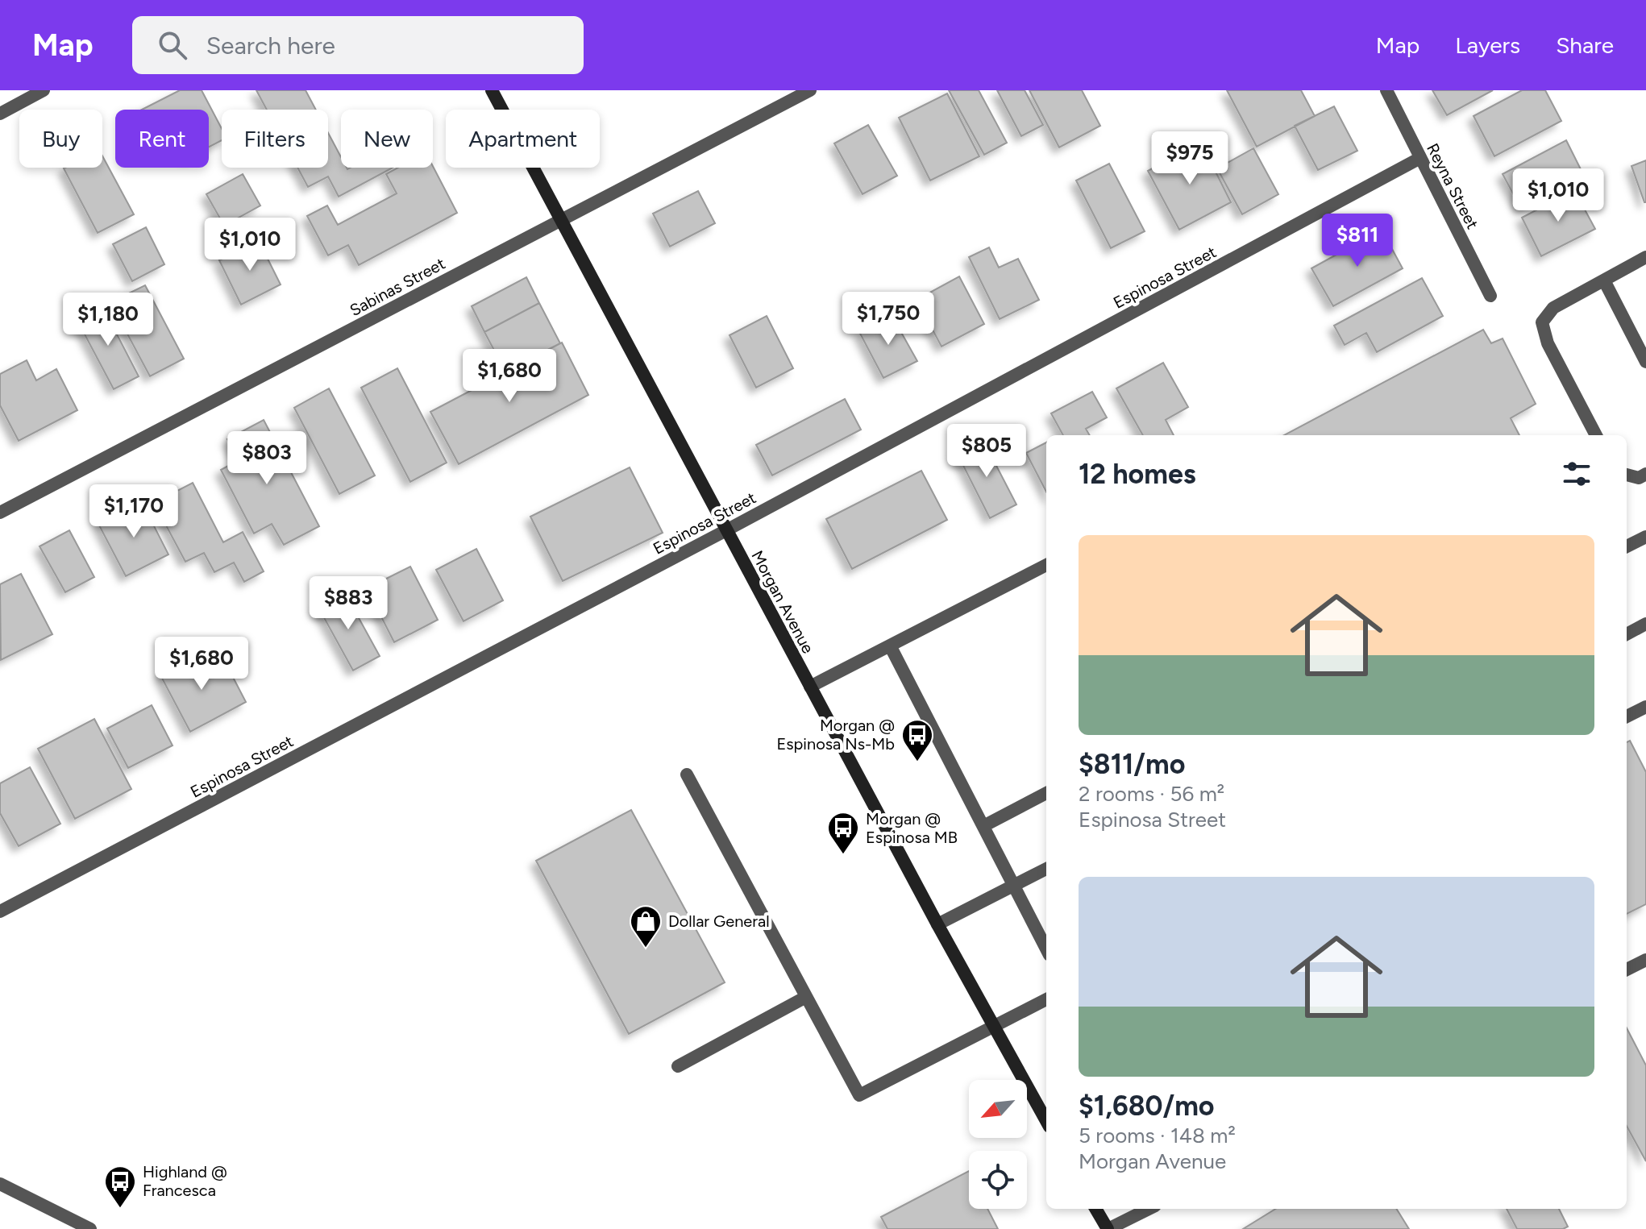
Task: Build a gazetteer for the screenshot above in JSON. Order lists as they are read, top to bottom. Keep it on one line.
{"streets":{"main road":["Morgan Avenue"],"street":["Reyna Street","Espinosa Street","Sabinas Street"]},"crossings":[["Reyna Street","Espinosa Street"],["Espinosa Street","Morgan Avenue"],["Sabinas Street","Morgan Avenue"]],"places":{"bus stop":["Morgan @ Espinosa Ns-Mb","Morgan @ Espinosa MB","Highland @ Francesca"],"shop":["Dollar General"]},"north":"bottom left","page":{"header":"Map","search":"Search here","nav":["Map","Layers","Share"],"chip":["Buy","Rent","Filters","New","Apartment"],"price":["$975","$1,010","$811","$1,010","$1,750","$1,180","$1,680","$805","$803","$1,170","$883","$1,680"],"heading":"12 homes","list":[{"name":"$811/mo","note":"2 rooms · 56 m² · Espinosa Street"},{"name":"$1,680/mo","note":"5 rooms · 148 m² · Morgan Avenue"}]}}
